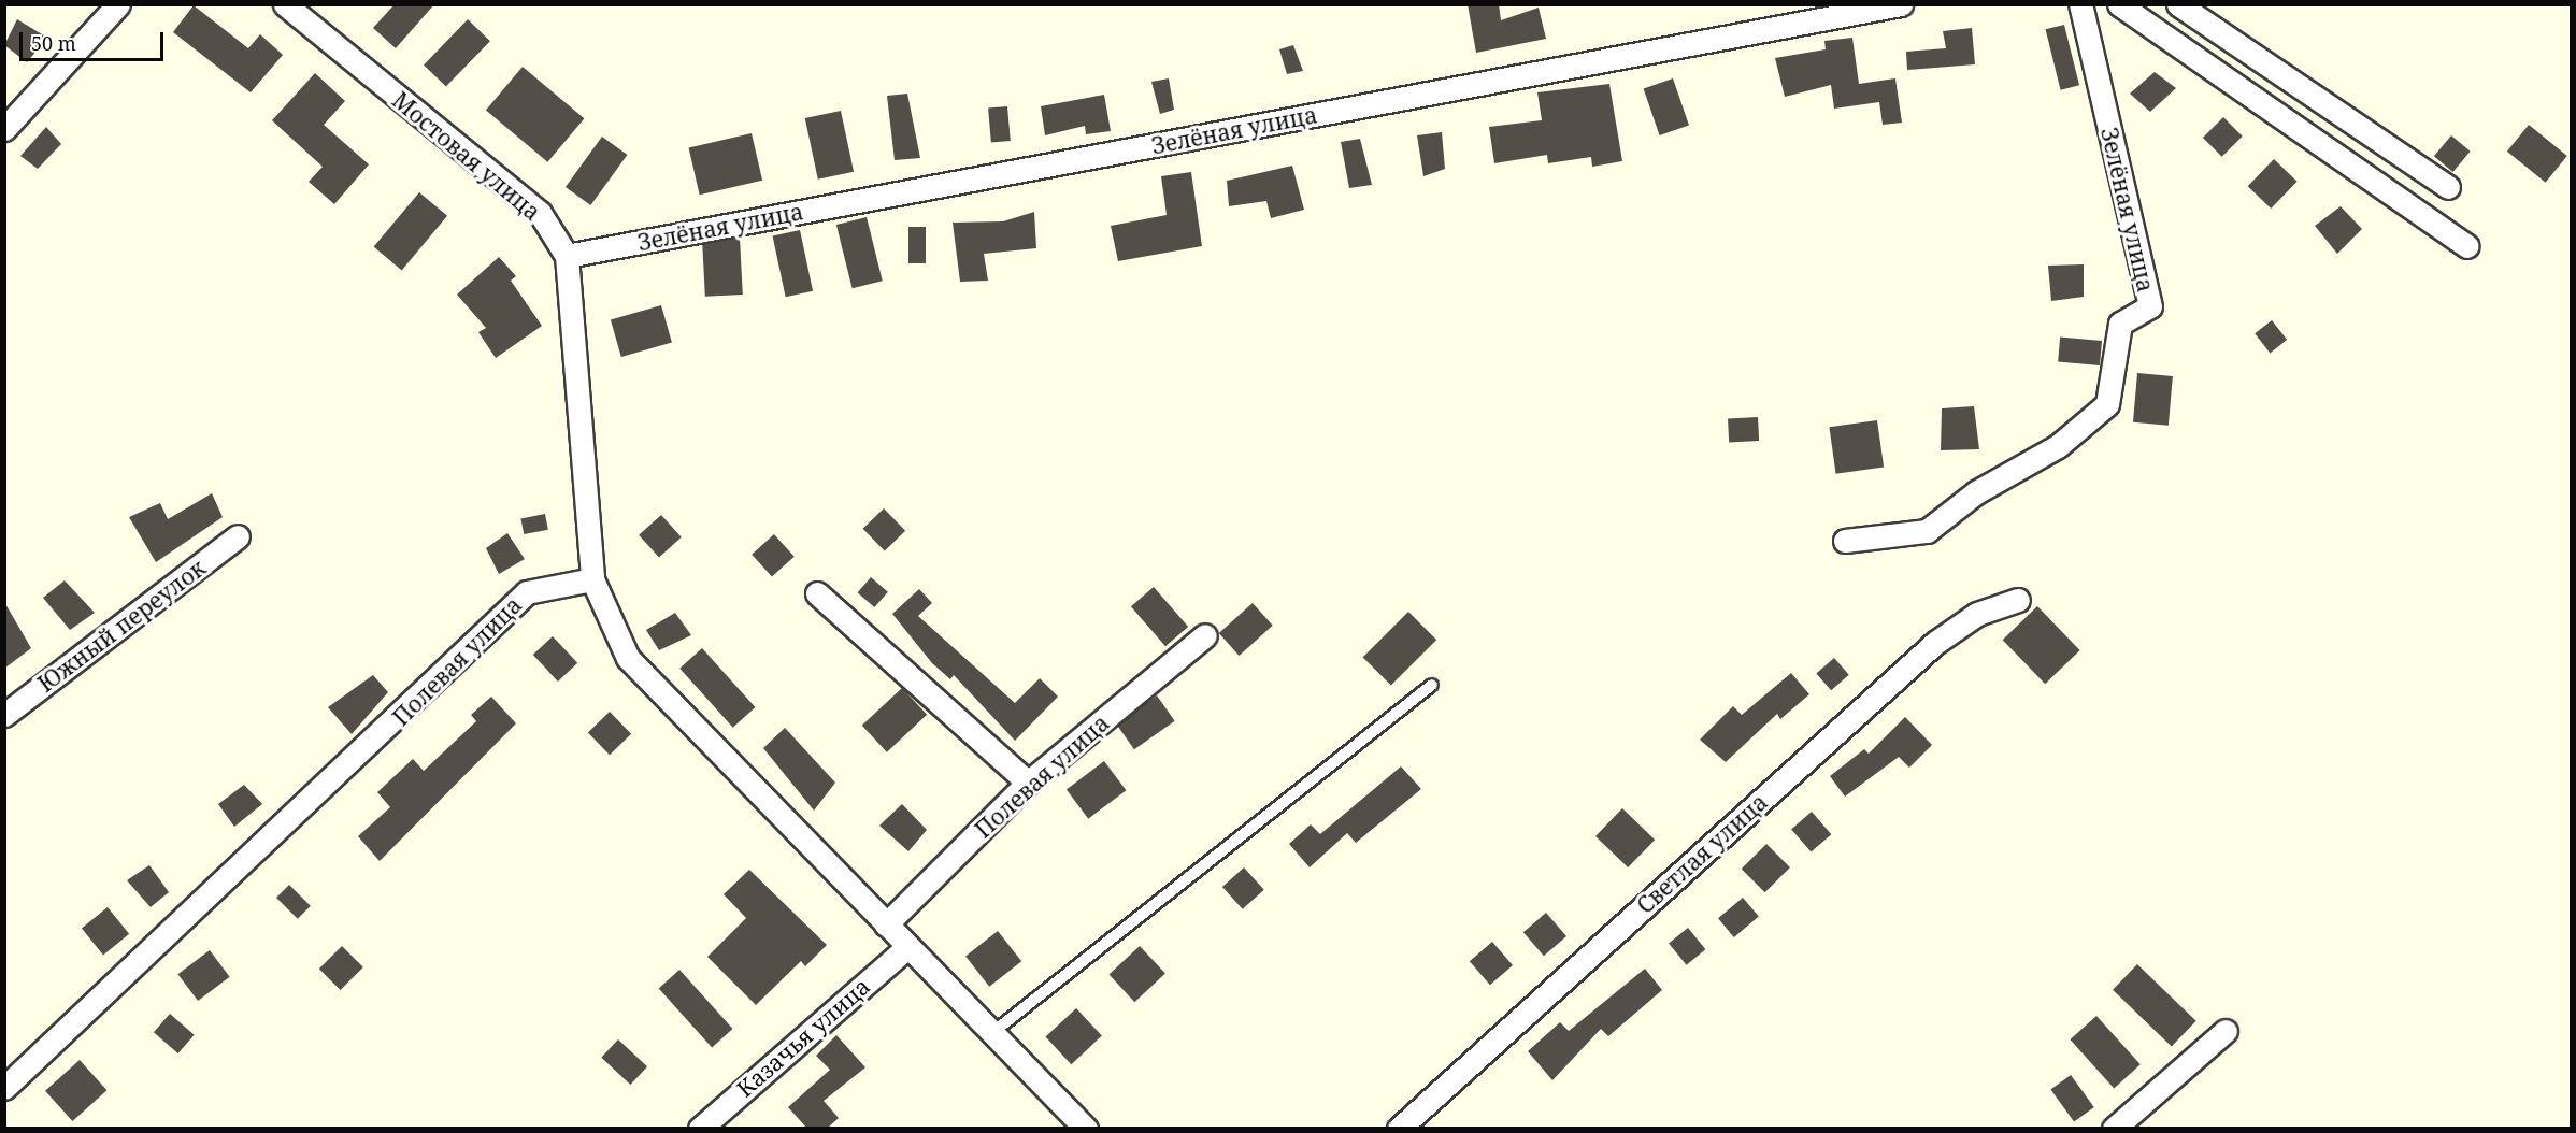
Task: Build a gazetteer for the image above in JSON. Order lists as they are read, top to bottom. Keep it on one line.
{"streets":{"street":["Зелёная улица","Мостовая улица","Южный переулок","Полевая улица","Светлая улица","Казачья улица"]},"crossings":[["Зелёная улица","Мостовая улица"],["Мостовая улица","Полевая улица"]],"scale_bar":"50 m"}
